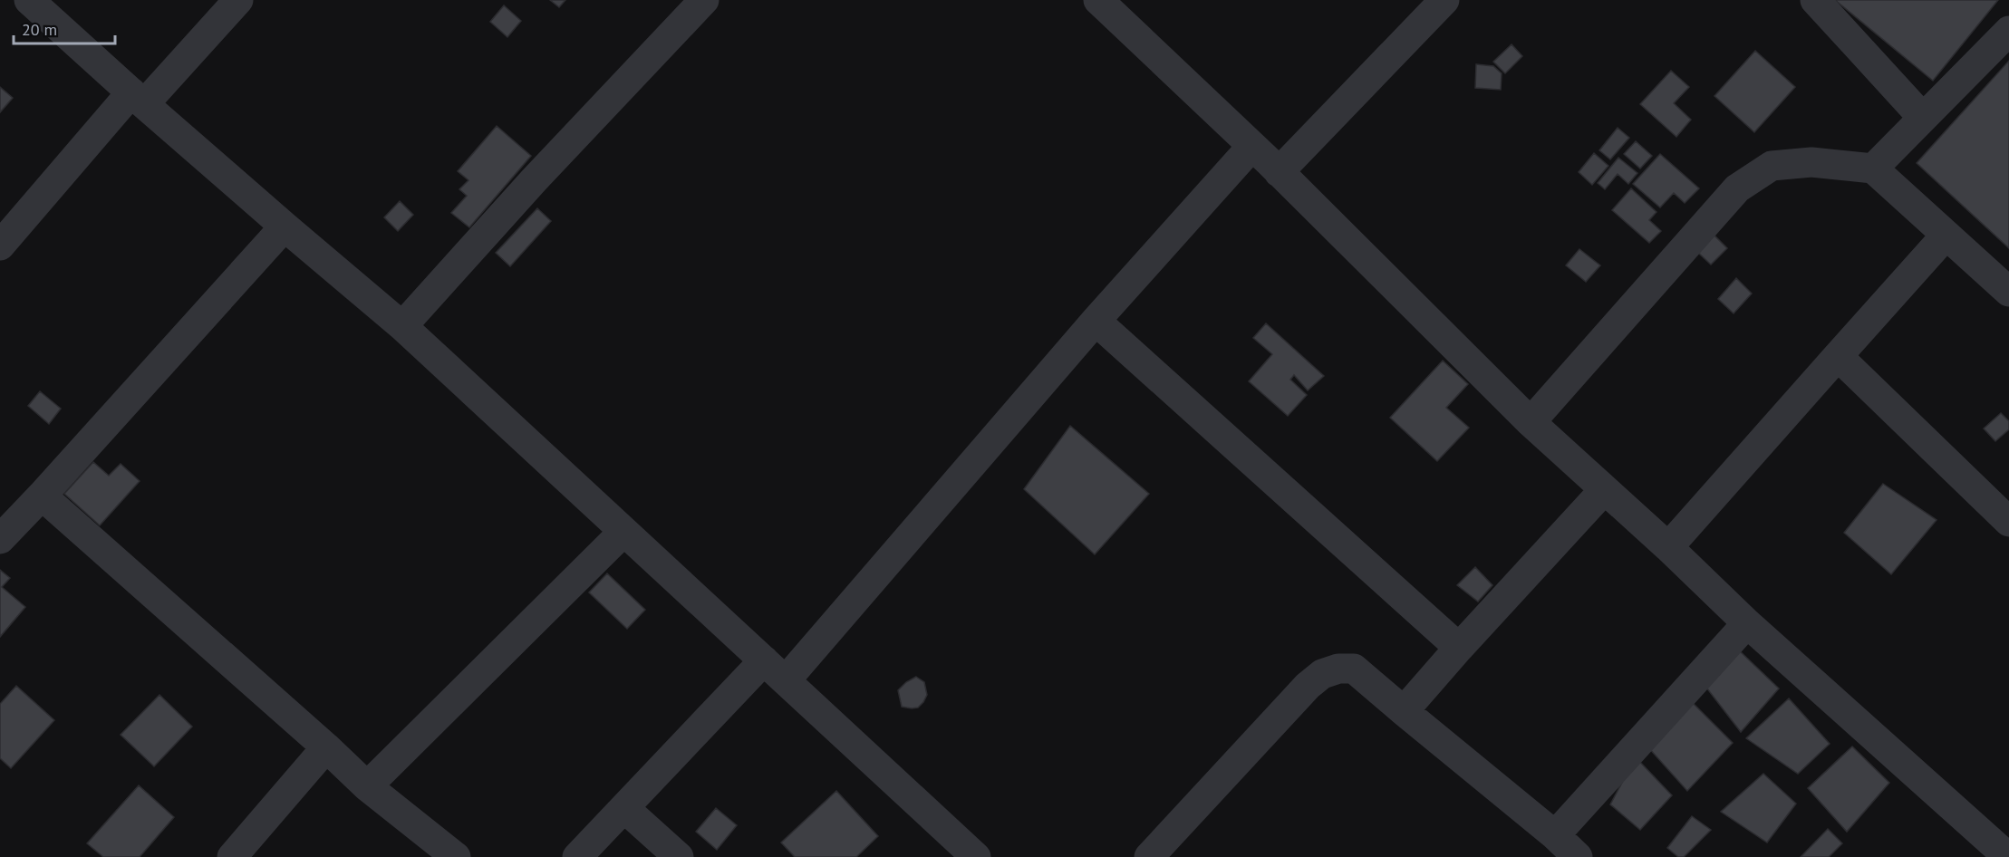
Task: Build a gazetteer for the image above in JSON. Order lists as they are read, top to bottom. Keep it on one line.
{"scale_bar":"20 m"}
